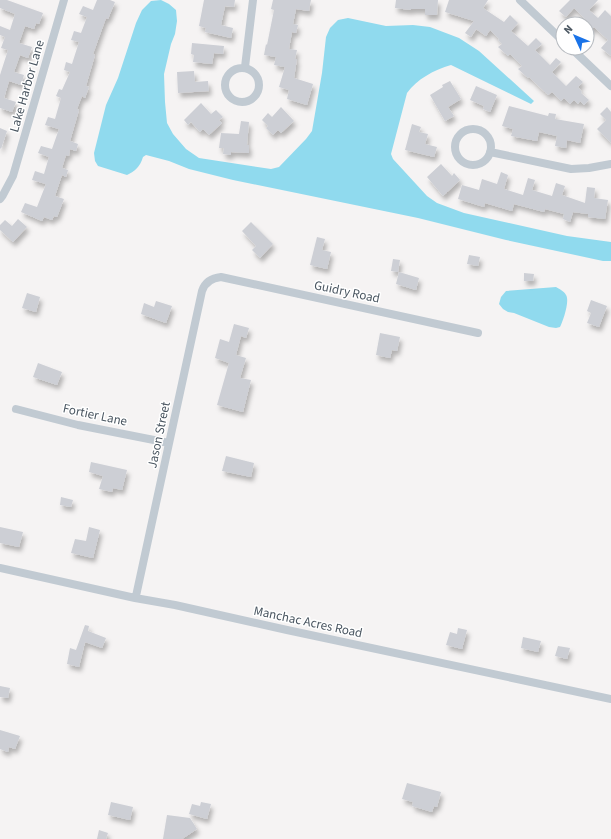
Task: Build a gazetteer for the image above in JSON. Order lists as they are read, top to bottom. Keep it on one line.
{"streets":{"street":["Lake Harbor Lane","Guidry Road","Fortier Lane","Jason Street","Manchac Acres Road"]},"crossings":[["Guidry Road","Jason Street"],["Fortier Lane","Jason Street"],["Jason Street","Manchac Acres Road"]],"north":"top left"}
